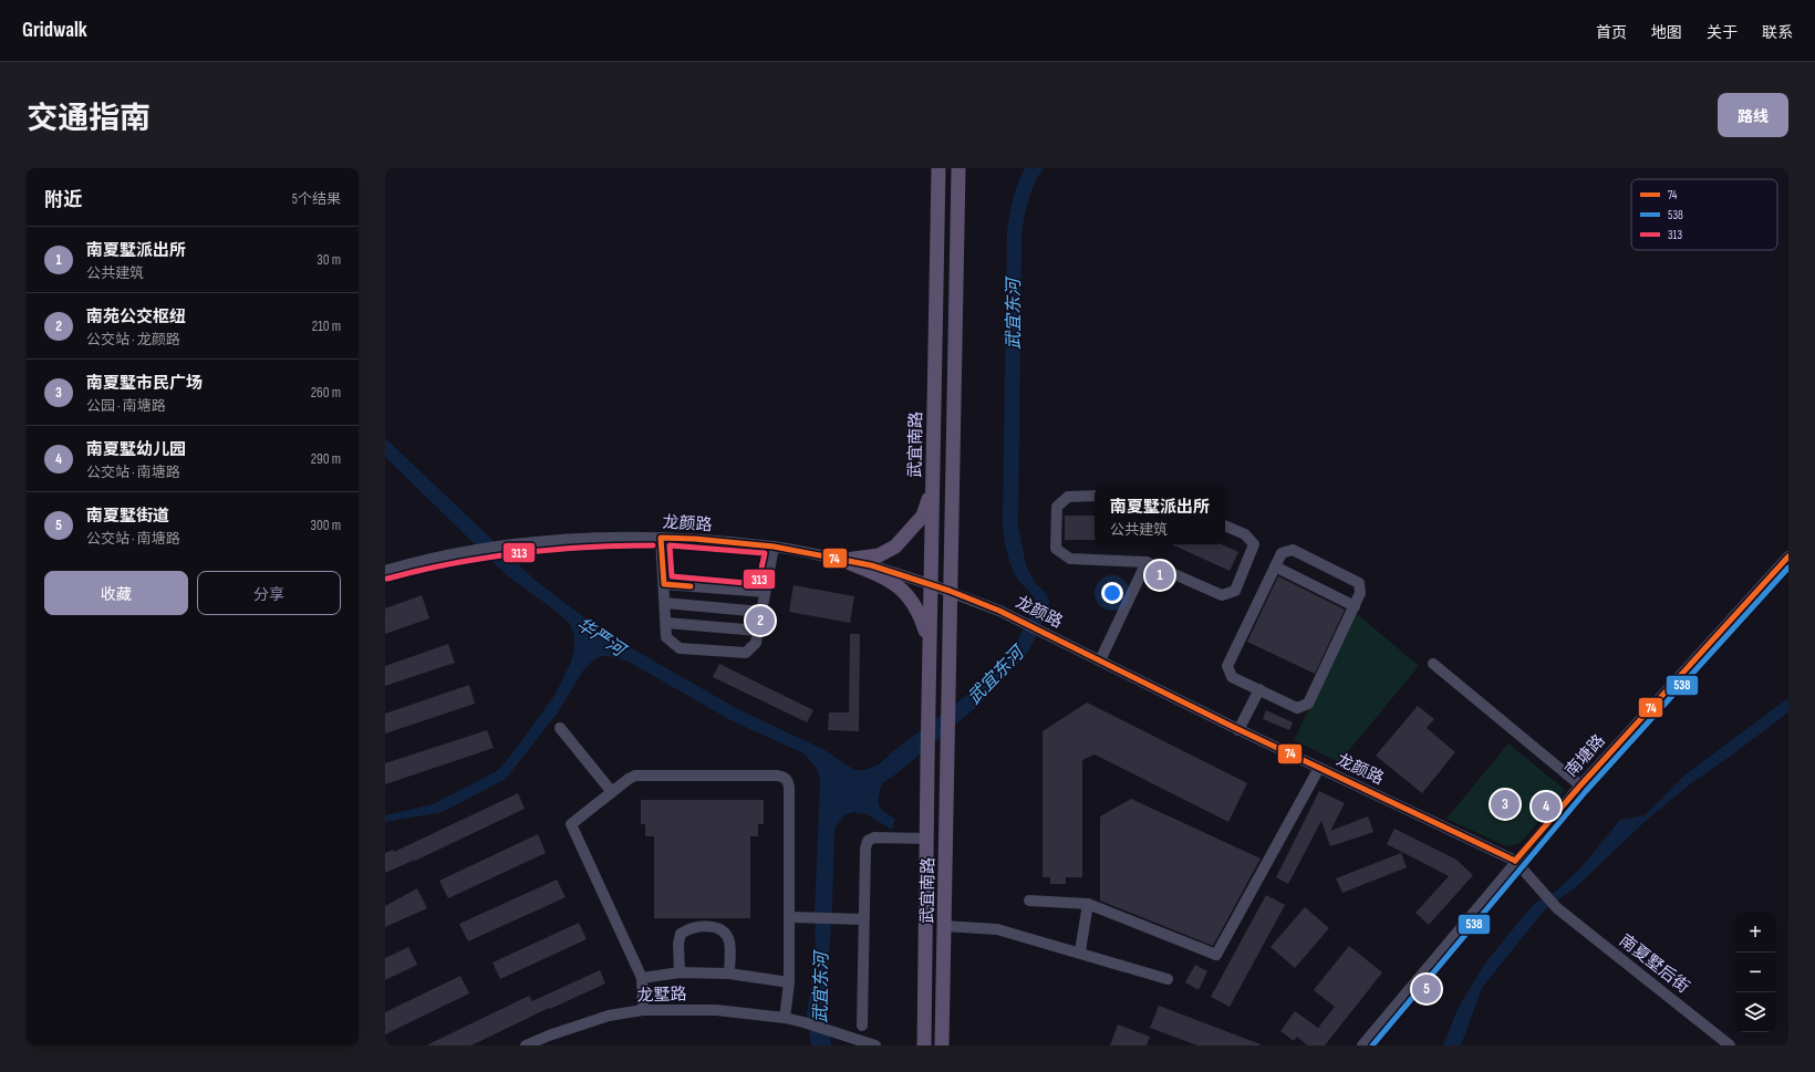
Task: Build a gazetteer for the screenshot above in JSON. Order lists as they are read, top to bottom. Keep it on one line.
{"streets":{"main road":["武宜南路"],"street":["龙颜路","南塘路","南夏墅后街","龙墅路"]},"crossings":[["武宜南路","龙颜路"],["龙颜路","南塘路"],["龙颜路","南夏墅后街"],["南塘路","南夏墅后街"]],"water":["武宜东河","华严河"],"lines":["transit line 74","transit line 313","transit line 538"],"legend":["74","538","313"],"page":{"header":"Gridwalk","nav":["首页","地图","关于","联系"],"title":"交通指南","buttons":["路线",["收藏","分享"]],"heading":["附近","5个结果"],"list":[{"mark":"1","name":"南夏墅派出所","note":"公共建筑","value":"30 m"},{"mark":"2","name":"南苑公交枢纽","note":"公交站 · 龙颜路","value":"210 m"},{"mark":"3","name":"南夏墅市民广场","note":"公园 · 南塘路","value":"260 m"},{"mark":"4","name":"南夏墅幼儿园","note":"公交站 · 南塘路","value":"290 m"},{"mark":"5","name":"南夏墅街道","note":"公交站 · 南塘路","value":"300 m"}],"popup":["南夏墅派出所","公共建筑"],"pins":["1","2","3","4","5"],"map_buttons":["+","−"]}}
